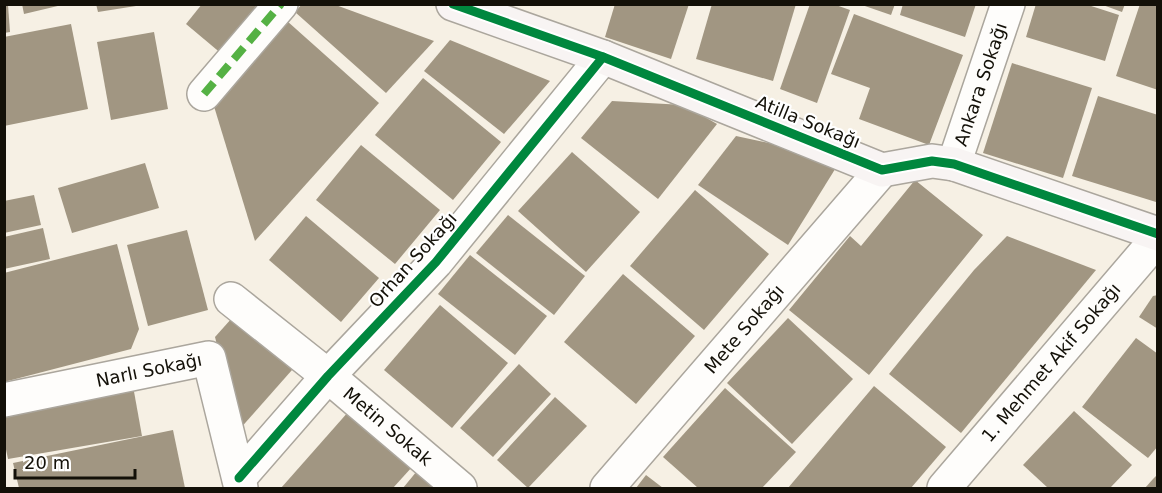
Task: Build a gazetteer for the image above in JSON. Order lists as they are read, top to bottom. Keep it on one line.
{"streets":{"street":["Ankara Sokağı","Atilla Sokağı","Orhan Sokağı","Mete Sokağı","1. Mehmet Akif Sokağı","Narlı Sokağı","Metin Sokak"]},"crossings":[["Atilla Sokağı","Orhan Sokağı"],["Atilla Sokağı","Mete Sokağı"],["Orhan Sokağı","Narlı Sokağı"],["Orhan Sokağı","Metin Sokak"]],"scale_bar":"20 m"}
